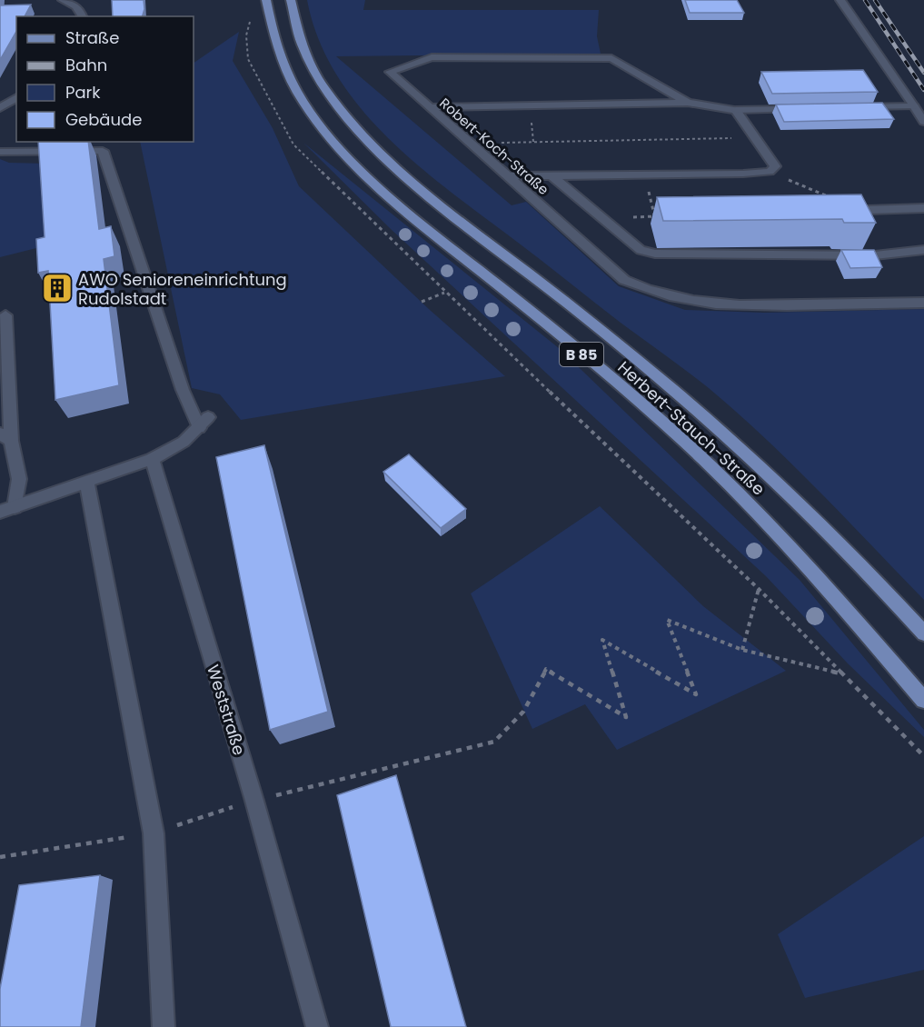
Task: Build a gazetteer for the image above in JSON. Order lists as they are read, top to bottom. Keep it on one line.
{"streets":{"main road":["B 85","Herbert-Stauch-Straße"],"street":["Robert-Koch-Straße","Weststraße"]},"places":{"building":["AWO Senioreneinrichtung Rudolstadt"]},"legend":["Straße","Bahn","Park","Gebäude"]}
